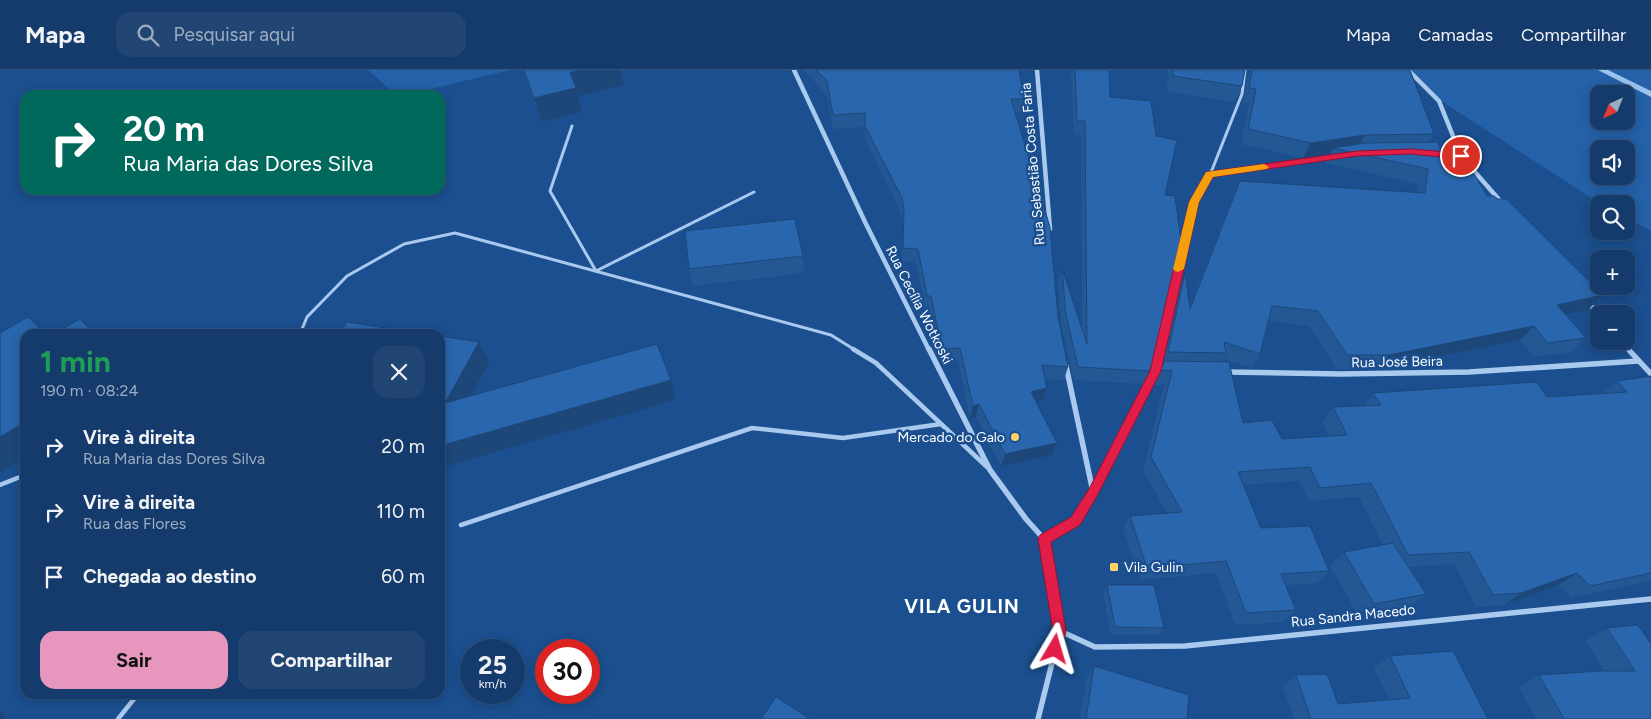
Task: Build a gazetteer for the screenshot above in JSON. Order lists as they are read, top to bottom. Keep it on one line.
{"streets":{"street":["Rua Sebastião Costa Faria","Rua Cecília Wotkoski","Rua José Beira","Rua Sandra Macedo"]},"districts":["VILA GULIN"],"places":{"other":["Mercado do Galo"],"transit":["Vila Gulin"]},"north":"bottom left","page":{"header":"Mapa","search":"Pesquisar aqui","nav":["Mapa","Camadas","Compartilhar"],"map_buttons":["+","−"],"turn":["20 m","Rua Maria das Dores Silva"],"heading":["1 min","190 m · 08:24"],"list":[{"name":"Vire à direita","note":"Rua Maria das Dores Silva","value":"20 m"},{"name":"Vire à direita","note":"Rua das Flores","value":"110 m"},{"name":"Chegada ao destino","value":"60 m"}],"buttons":["Sair","Compartilhar"],"speed":"25 km/h","limit":"30"}}
